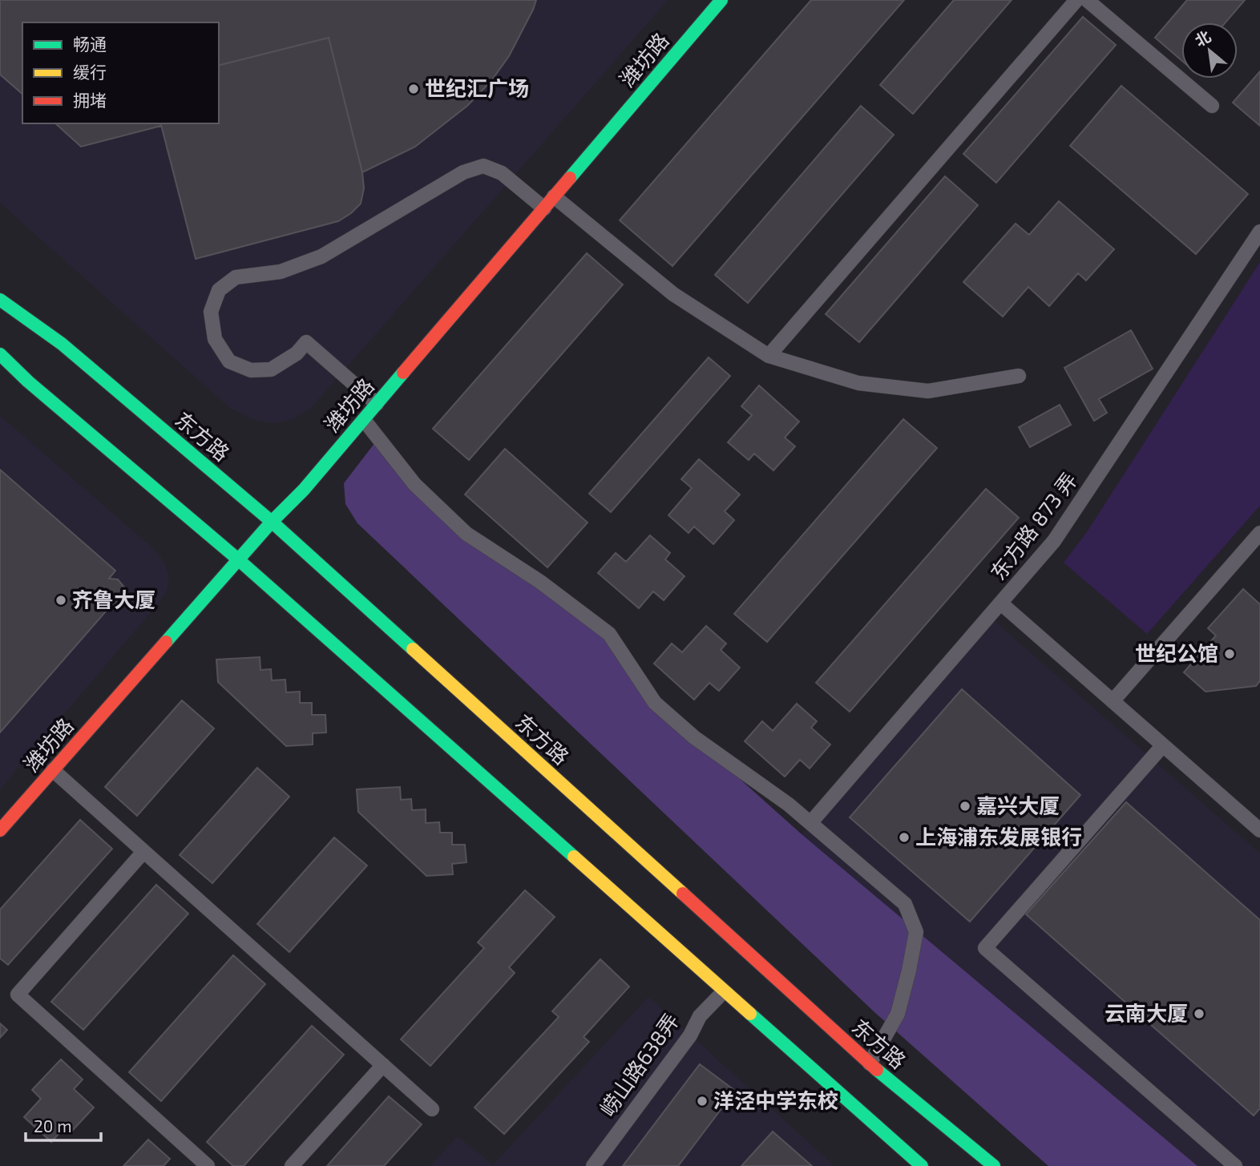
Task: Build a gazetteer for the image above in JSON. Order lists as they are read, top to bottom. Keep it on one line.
{"streets":{"main road":["潍坊路","东方路"],"lane":["东方路 873 弄","崂山路638弄"]},"crossings":[["潍坊路","东方路"]],"places":["世纪汇广场","齐鲁大厦","世纪公馆","嘉兴大厦","上海浦东发展银行","云南大厦","洋泾中学东校"],"legend":["畅通","缓行","拥堵"],"scale_bar":"20 m","north":"top left"}
